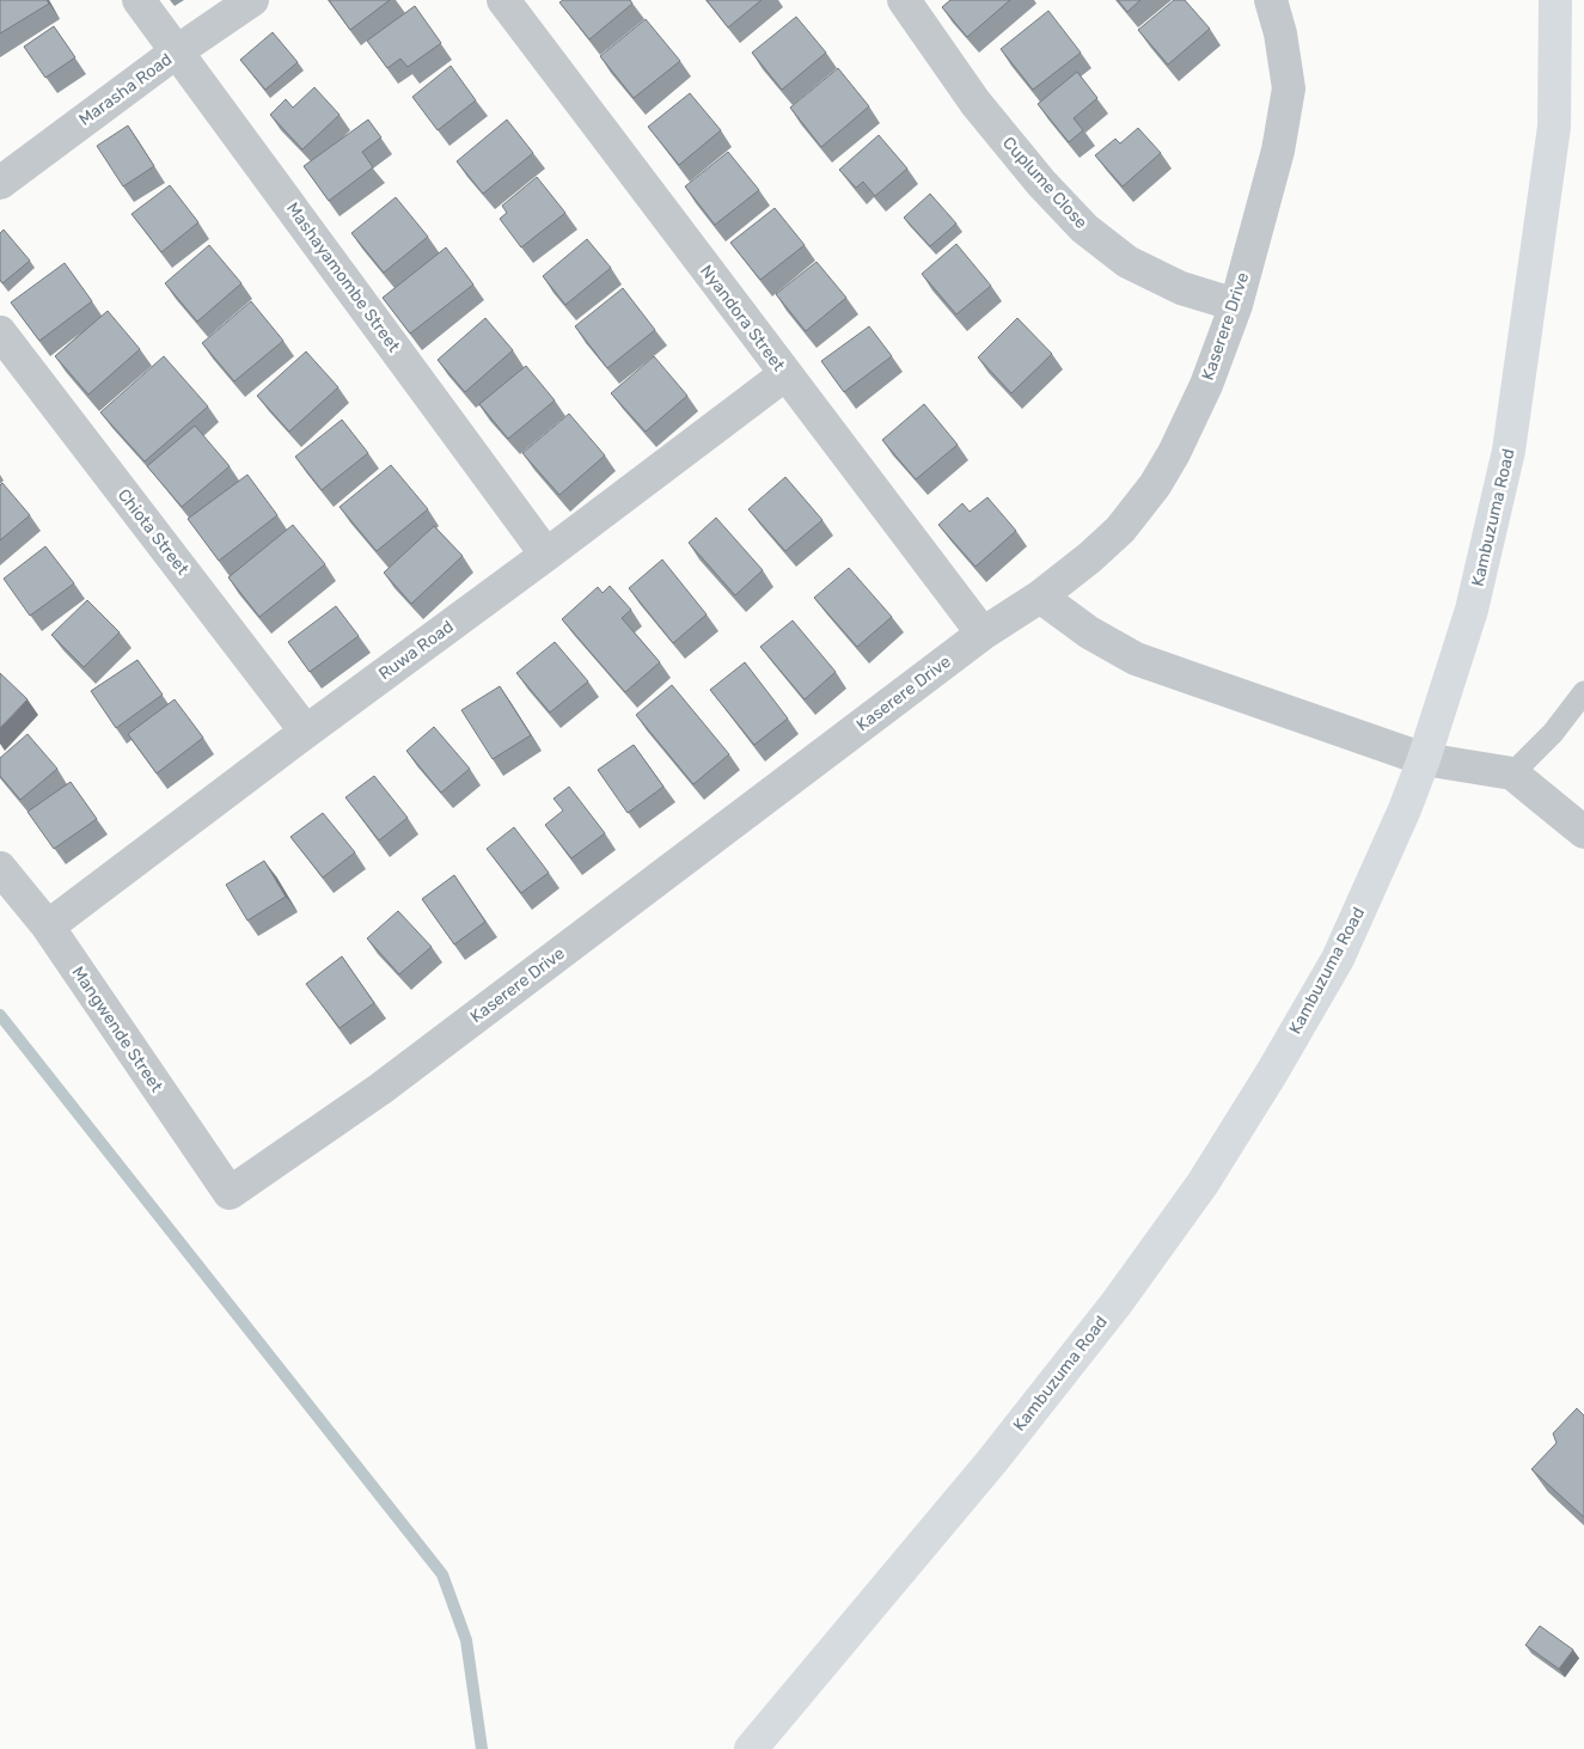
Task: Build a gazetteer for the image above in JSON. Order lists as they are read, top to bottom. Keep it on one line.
{"streets":{"main road":["Kambuzuma Road"],"street":["Marasha Road","Cuplume Close","Mashayamombe Street","Nyandora Street","Kaserere Drive","Chiota Street","Ruwa Road","Mangwende Street"]},"crossings":[["Marasha Road","Mashayamombe Street"],["Cuplume Close","Kaserere Drive"],["Mashayamombe Street","Ruwa Road"],["Nyandora Street","Kaserere Drive"],["Nyandora Street","Ruwa Road"],["Kaserere Drive","Mangwende Street"],["Chiota Street","Ruwa Road"],["Ruwa Road","Mangwende Street"]]}
